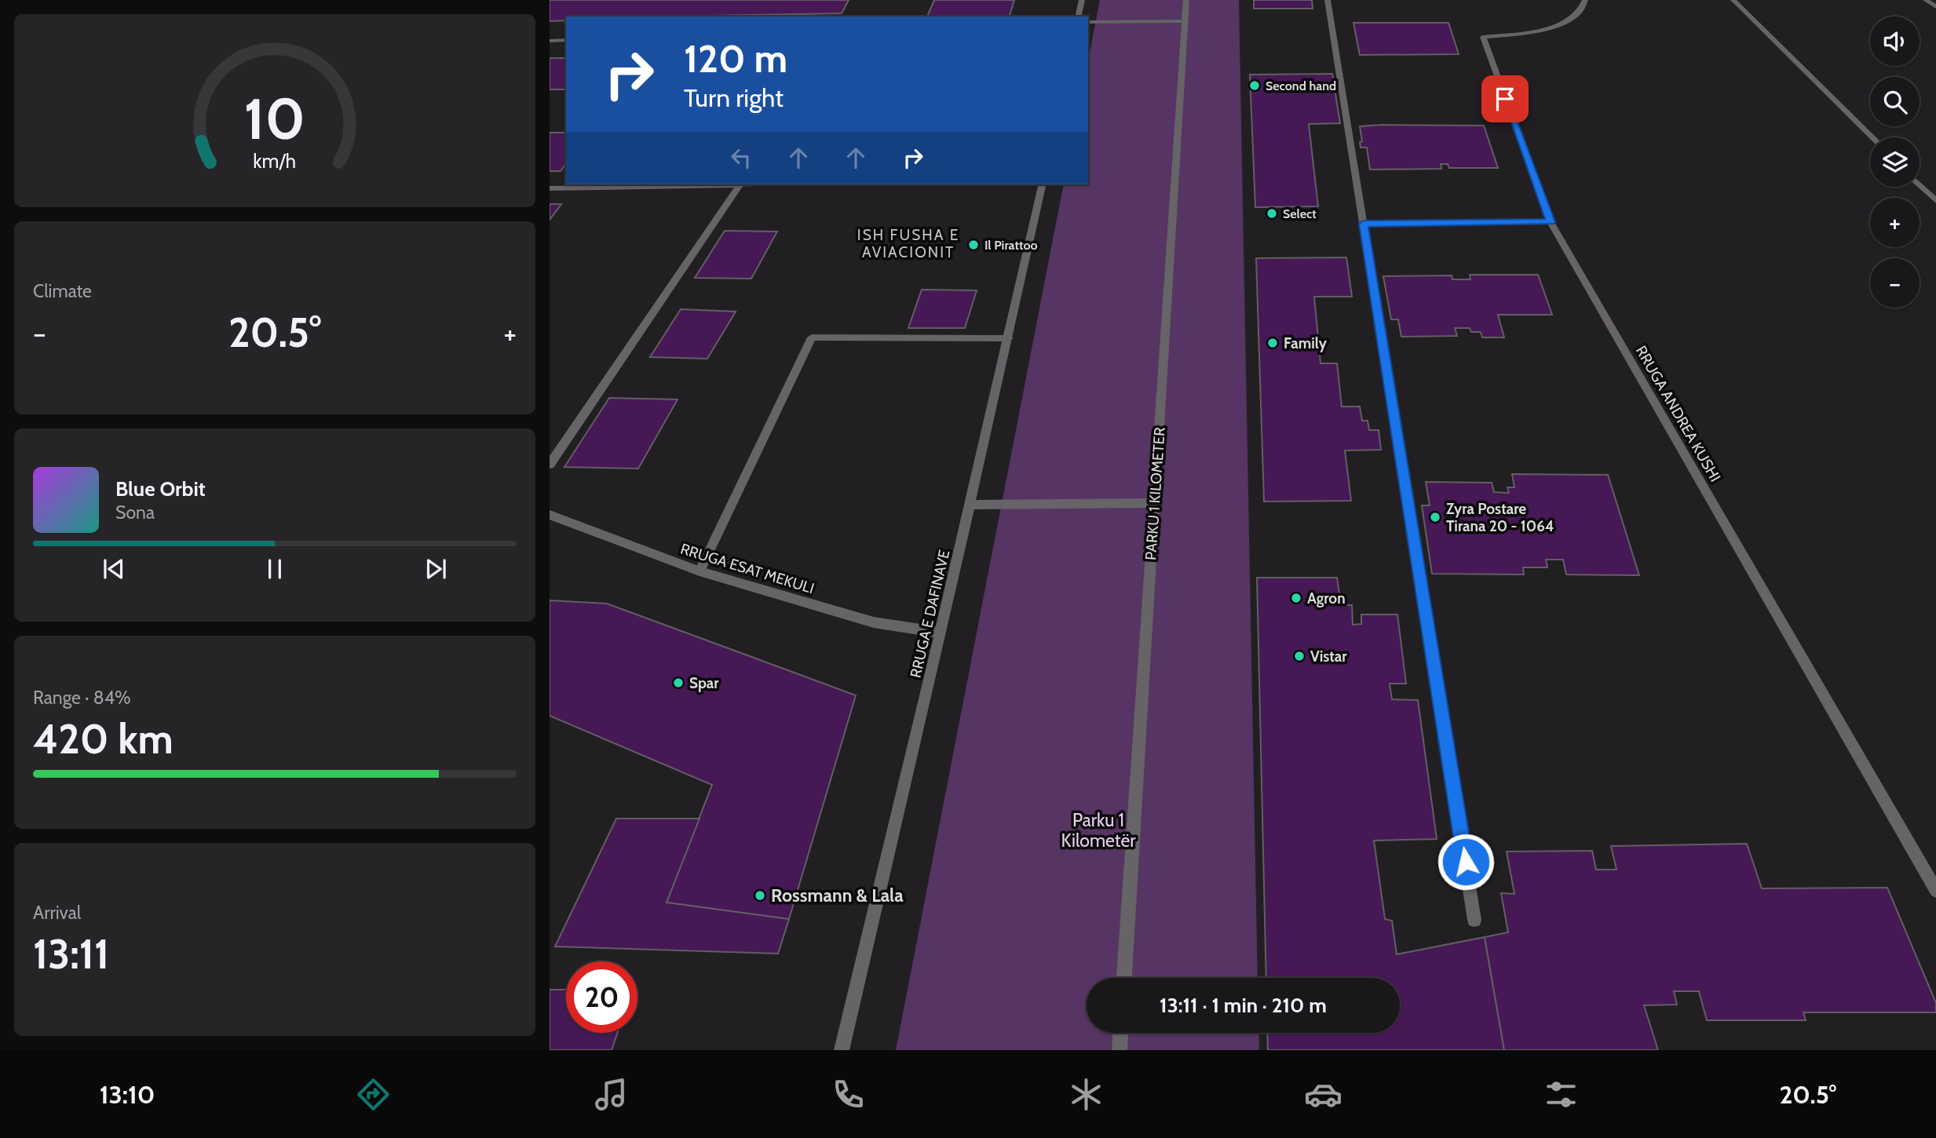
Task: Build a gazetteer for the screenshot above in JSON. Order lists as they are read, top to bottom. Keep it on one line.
{"streets":{"street":["RRUGA ANDREA KUSHI","PARKU 1 KILOMETER","RRUGA ESAT MEKULI","RRUGA E DAFINAVE"]},"crossings":[["RRUGA ESAT MEKULI","RRUGA E DAFINAVE"]],"districts":["ISH FUSHA E AVIACIONIT"],"parks":["Parku 1 Kilometër"],"places":["Second hand","Select","Il Pirattoo","Family","Zyra Postare Tirana 20 - 1064","Agron","Vistar","Spar","Rossmann & Lala"],"page":{"map_buttons":["+","−"],"turn":["120 m","Turn right"],"tile":["Climate",["Range · 84%","420 km"],["Arrival","13:11"]],"heat":["−","20.5°","+"],"song":["Blue Orbit","Sona"],"limit":"20","trip":"13:11 · 1 min · 210 m","tabs":["13:10","20.5°"],"gauge":["10","km/h"]}}
